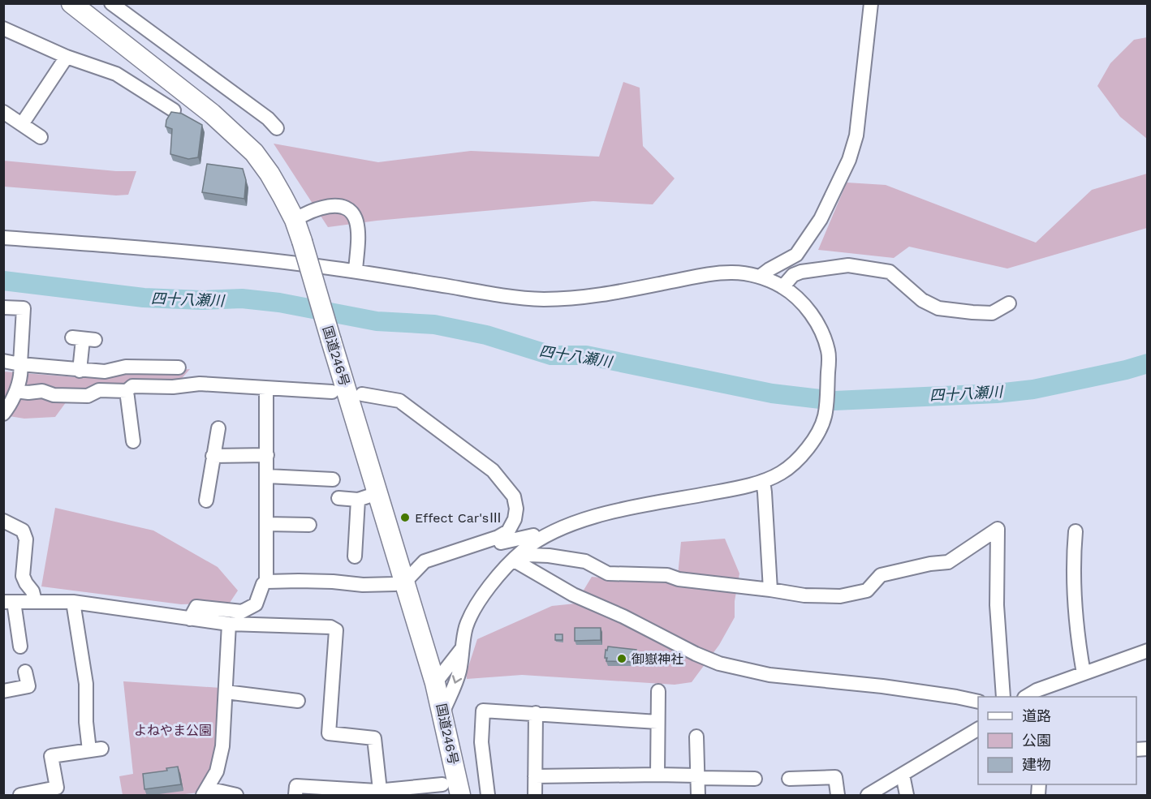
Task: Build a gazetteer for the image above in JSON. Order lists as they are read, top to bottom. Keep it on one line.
{"streets":{"highway":["国道246号"]},"water":["四十八瀬川"],"parks":["よねやま公園"],"places":["Effect Car'sⅢ","御嶽神社"],"legend":["道路","公園","建物"]}
